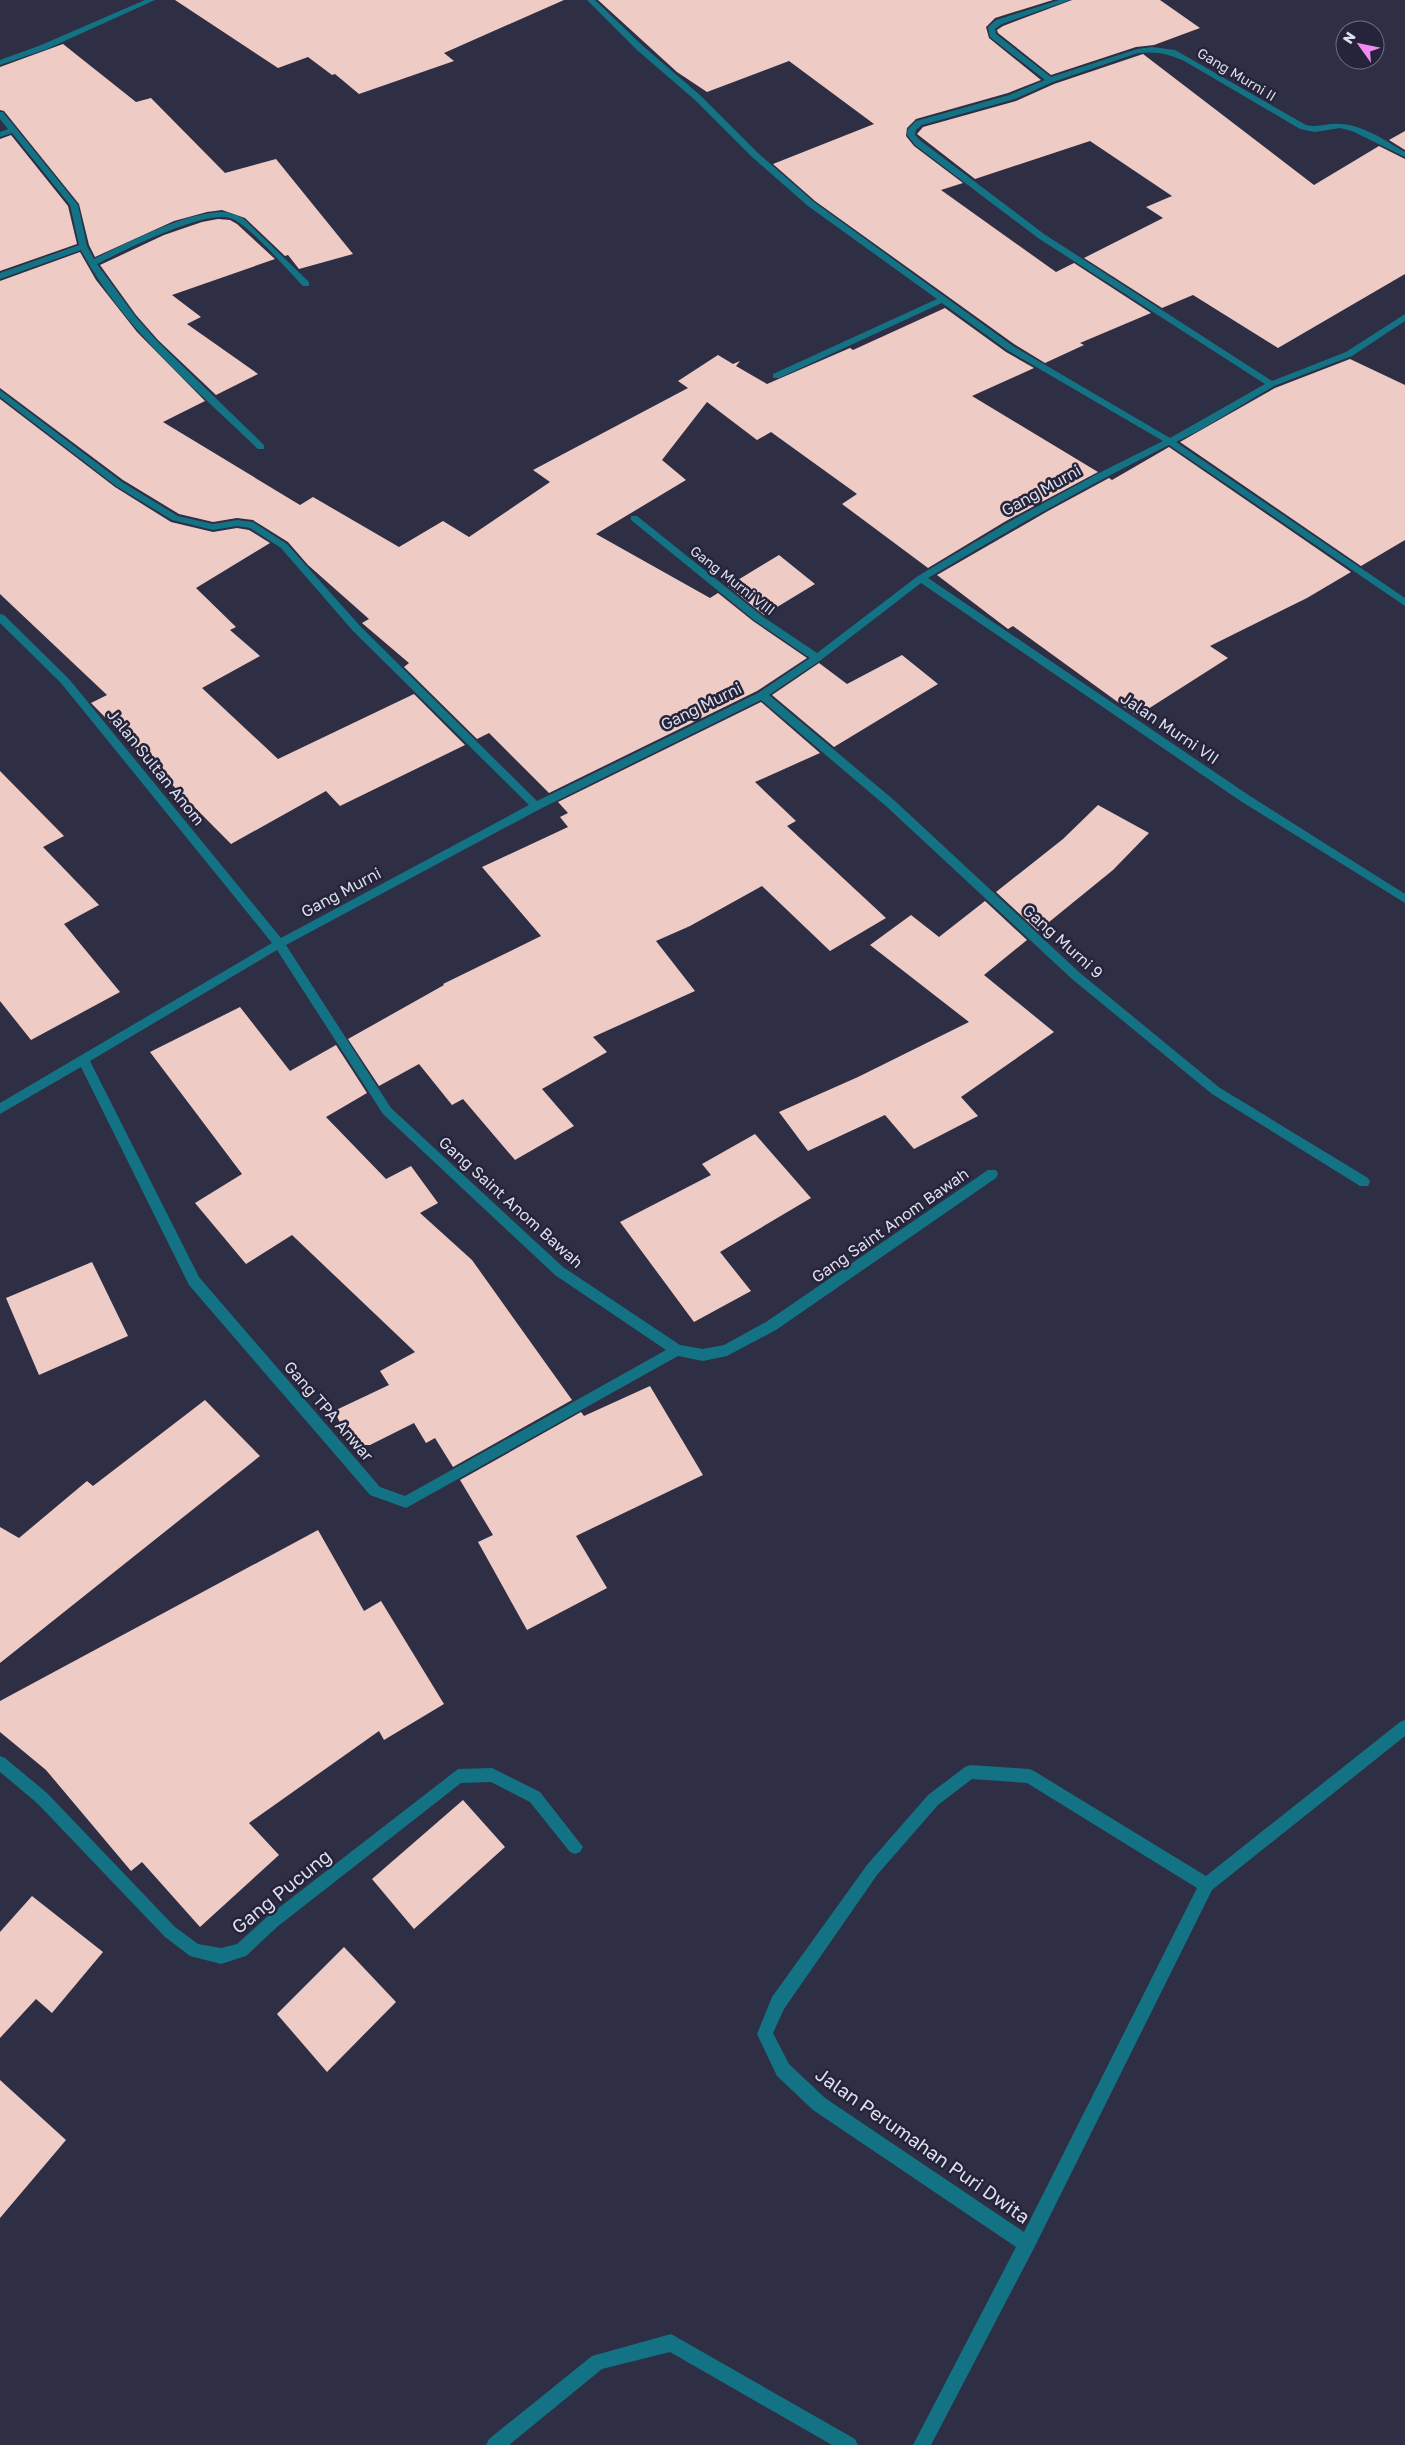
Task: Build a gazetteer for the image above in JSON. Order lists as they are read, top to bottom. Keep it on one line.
{"streets":{"street":["Gang Murni II","Gang Murni","Gang Murni VIII","Jalan Murni VII","Jalan Sultan Anom","Gang Murni 9","Gang Saint Anom Bawah","Gang TPA Anwar","Gang Pucung","Jalan Perumahan Puri Dwita"]},"crossings":[["Gang Murni II","Gang Murni"],["Gang Murni","Gang Murni VIII"],["Gang Murni","Jalan Murni VII"],["Gang Murni","Jalan Sultan Anom"],["Gang Murni","Gang Murni 9"],["Gang Murni","Gang Saint Anom Bawah"],["Gang Murni","Gang TPA Anwar"],["Jalan Sultan Anom","Gang Saint Anom Bawah"],["Gang Saint Anom Bawah","Gang TPA Anwar"]],"north":"top left"}
